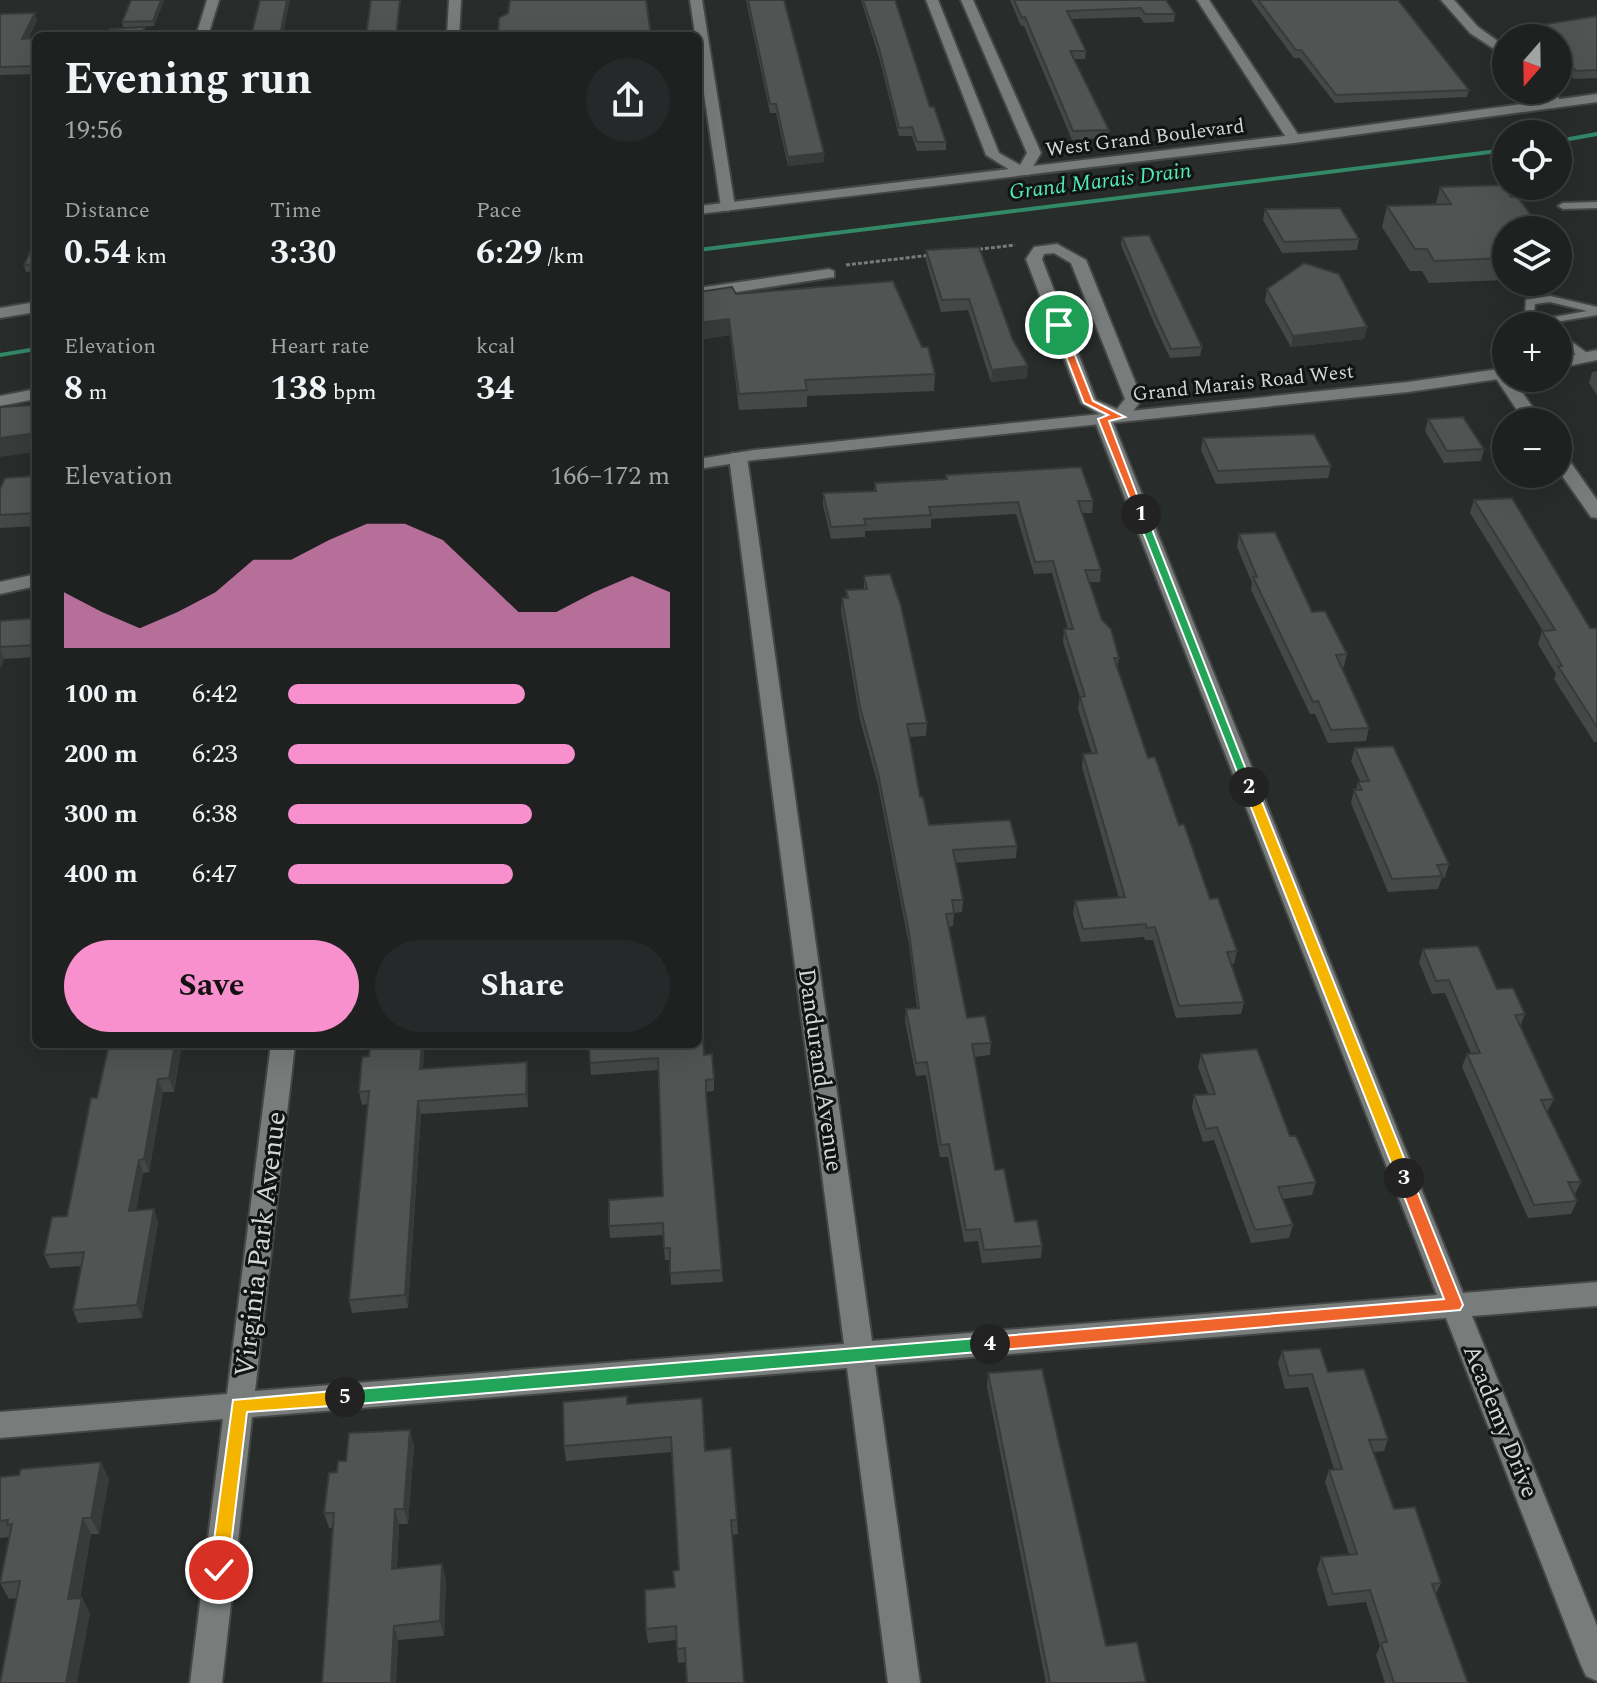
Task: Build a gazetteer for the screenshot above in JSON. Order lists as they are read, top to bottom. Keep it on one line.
{"streets":{"street":["West Grand Boulevard","Grand Marais Road West","Dandurand Avenue","Virginia Park Avenue","Academy Drive"]},"crossings":[["Grand Marais Road West","Dandurand Avenue"],["Grand Marais Road West","Academy Drive"]],"water":["Grand Marais Drain"],"north":"bottom","page":{"map_buttons":["+","−"],"heading":["Evening run","19:56"],"stats":[["Distance","0.54 km"],["Time","3:30"],["Pace","6:29 /km"],["Elevation","8 m"],["Heart rate","138 bpm"],["kcal","34"]],"chart":["Elevation","166–172 m"],"pins":["1","2","3","4","5"],"list":[{"name":"100 m","note":"6:42"},{"name":"200 m","note":"6:23"},{"name":"300 m","note":"6:38"},{"name":"400 m","note":"6:47"}],"buttons":["Save","Share"]}}
